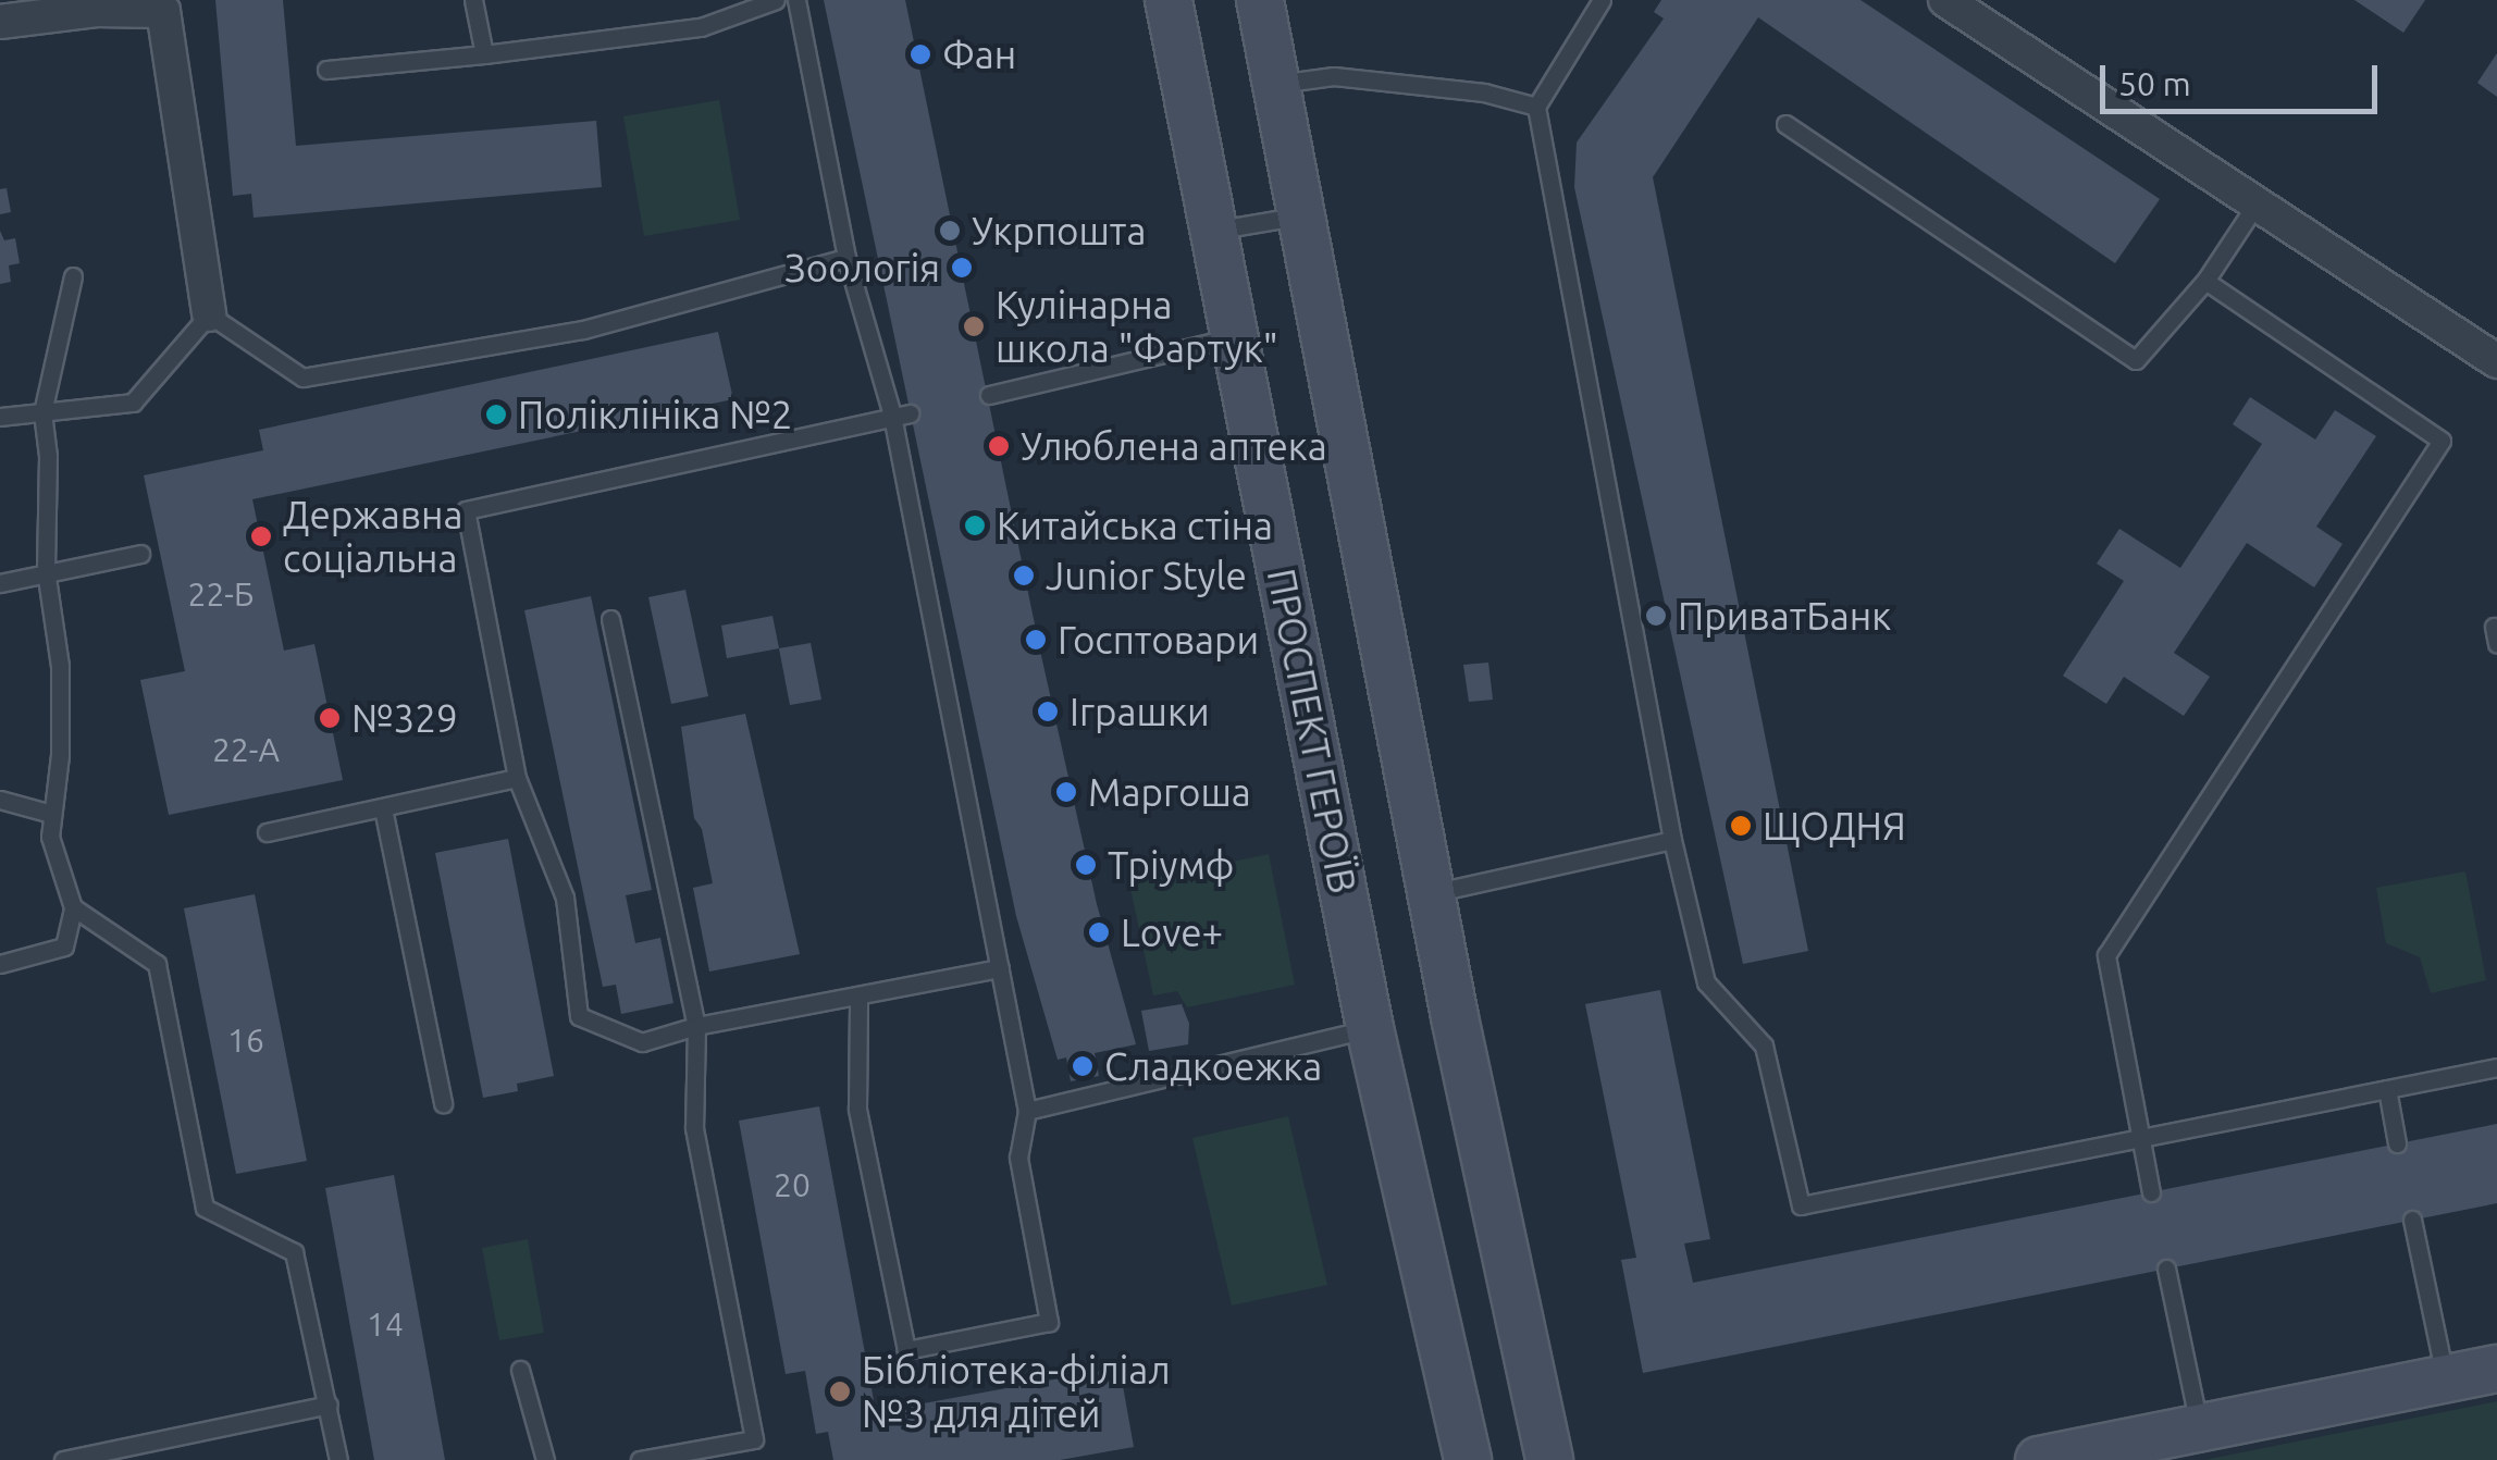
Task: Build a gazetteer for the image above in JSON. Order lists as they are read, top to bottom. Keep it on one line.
{"streets":{"main road":["ПРОСПЕКТ ГЕРОЇВ"]},"places":["Фан","Укрпошта","Зоологія","Кулінарна школа \"Фартук\"","Поліклініка №2","Улюблена аптека","Китайська стіна","Державна соціальна","Junior Style","ПриватБанк","Госптовари","Іграшки","№329","Маргоша","ЩОДНЯ","Тріумф","Love+","Сладкоежка","Бібліотека-філіал №3 для дітей"],"house_numbers":["22-Б","22-А","16","20","14"],"scale_bar":"50 m"}
